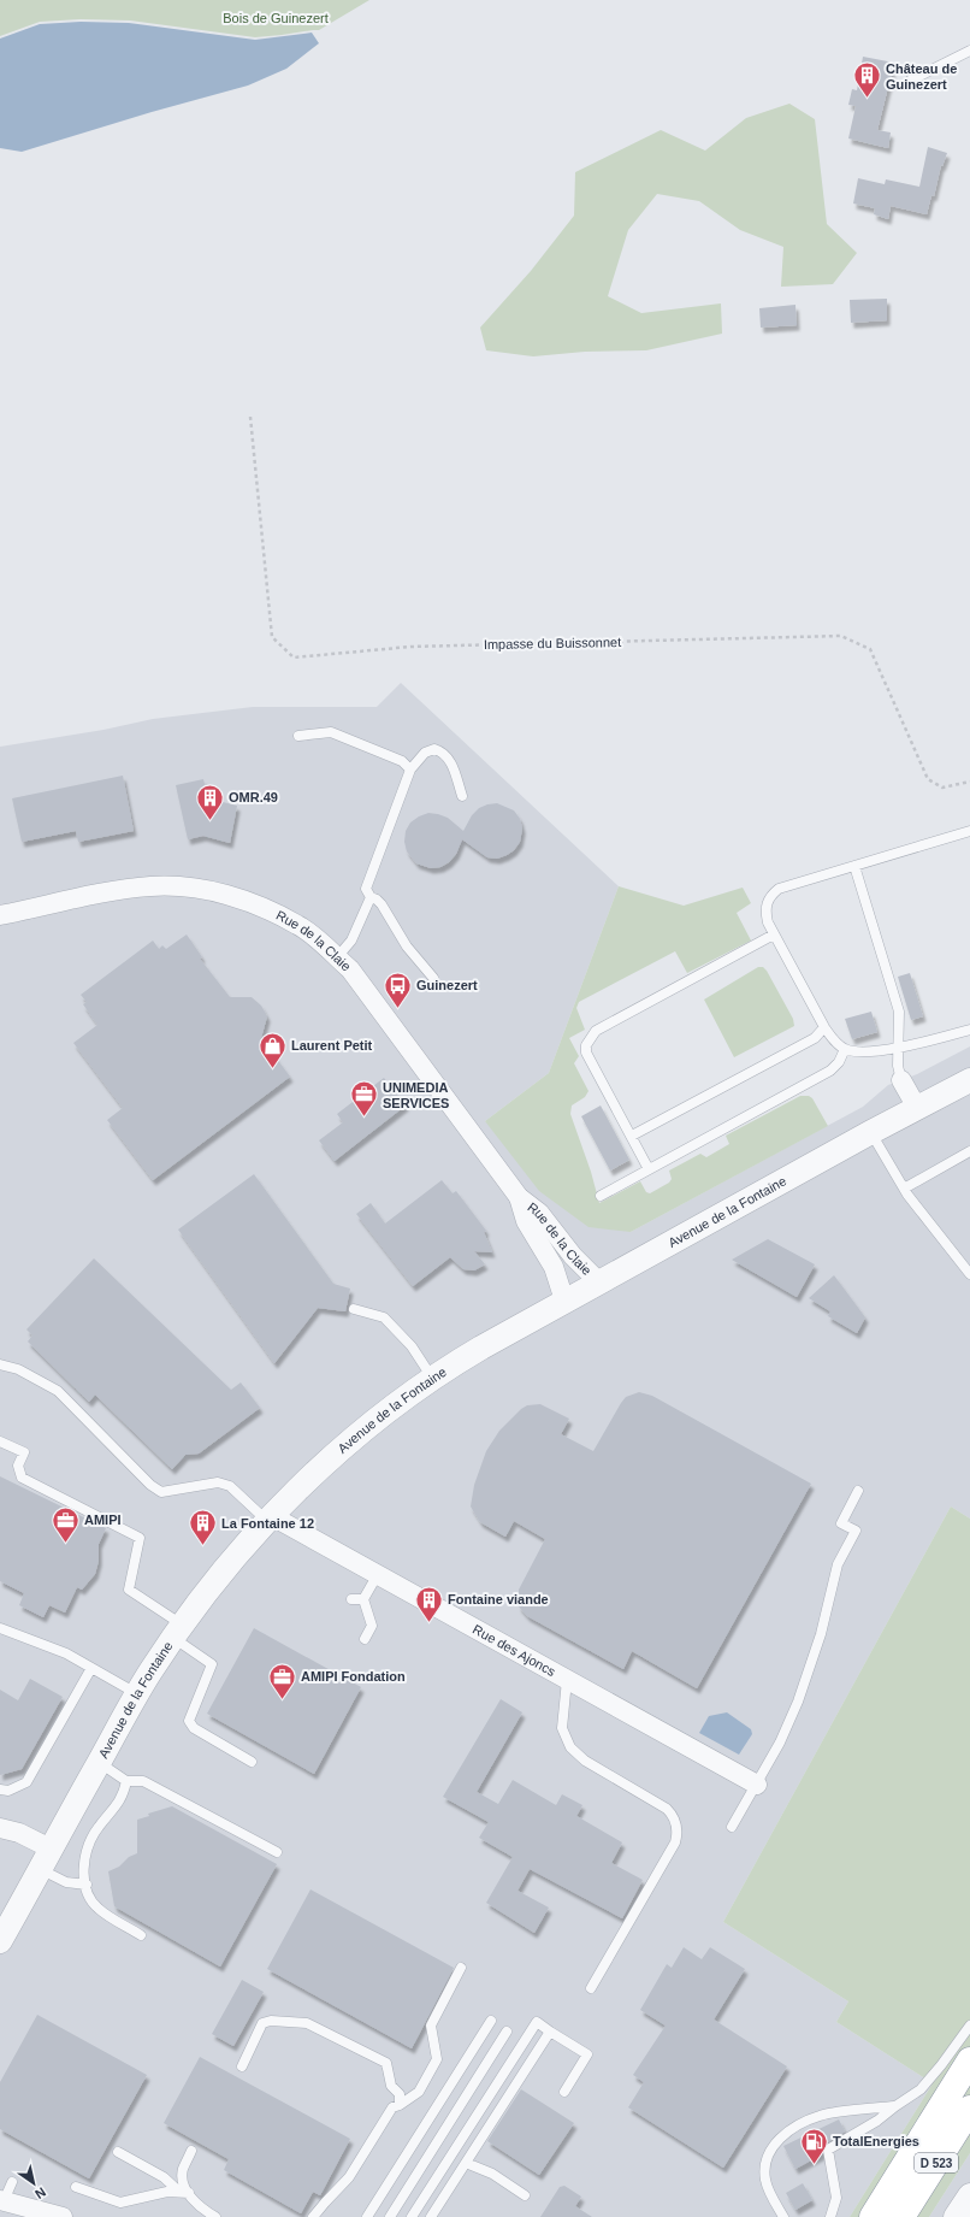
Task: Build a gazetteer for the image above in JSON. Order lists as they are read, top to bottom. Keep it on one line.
{"streets":{"highway":["D 523"],"street":["Rue de la Claie","Avenue de la Fontaine","Rue des Ajoncs"],"path":["Impasse du Buissonnet"]},"crossings":[["Rue de la Claie","Avenue de la Fontaine"],["Avenue de la Fontaine","Rue des Ajoncs"]],"parks":["Bois de Guinezert"],"places":{"building":["Château de Guinezert","OMR.49","La Fontaine 12","Fontaine viande"],"bus stop":["Guinezert"],"shop":["Laurent Petit"],"office":["UNIMEDIA SERVICES","AMIPI","AMIPI Fondation"],"fuel station":["TotalEnergies"]},"north":"bottom right"}
